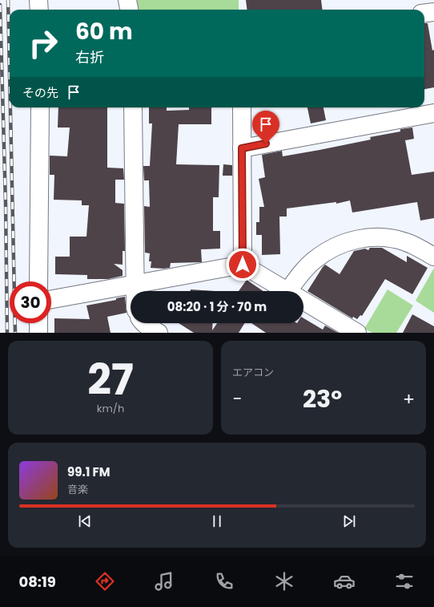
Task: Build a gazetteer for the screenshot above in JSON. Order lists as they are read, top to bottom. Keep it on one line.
{"page":{"turn":["60 m","右折"],"then":"その先","limit":"30","trip":"08:20 · 1 分 · 70 m","tile":[["27","km/h"],"エアコン"],"heat":["−","23°","+"],"song":["99.1 FM","音楽"],"tabs":"08:19"}}
